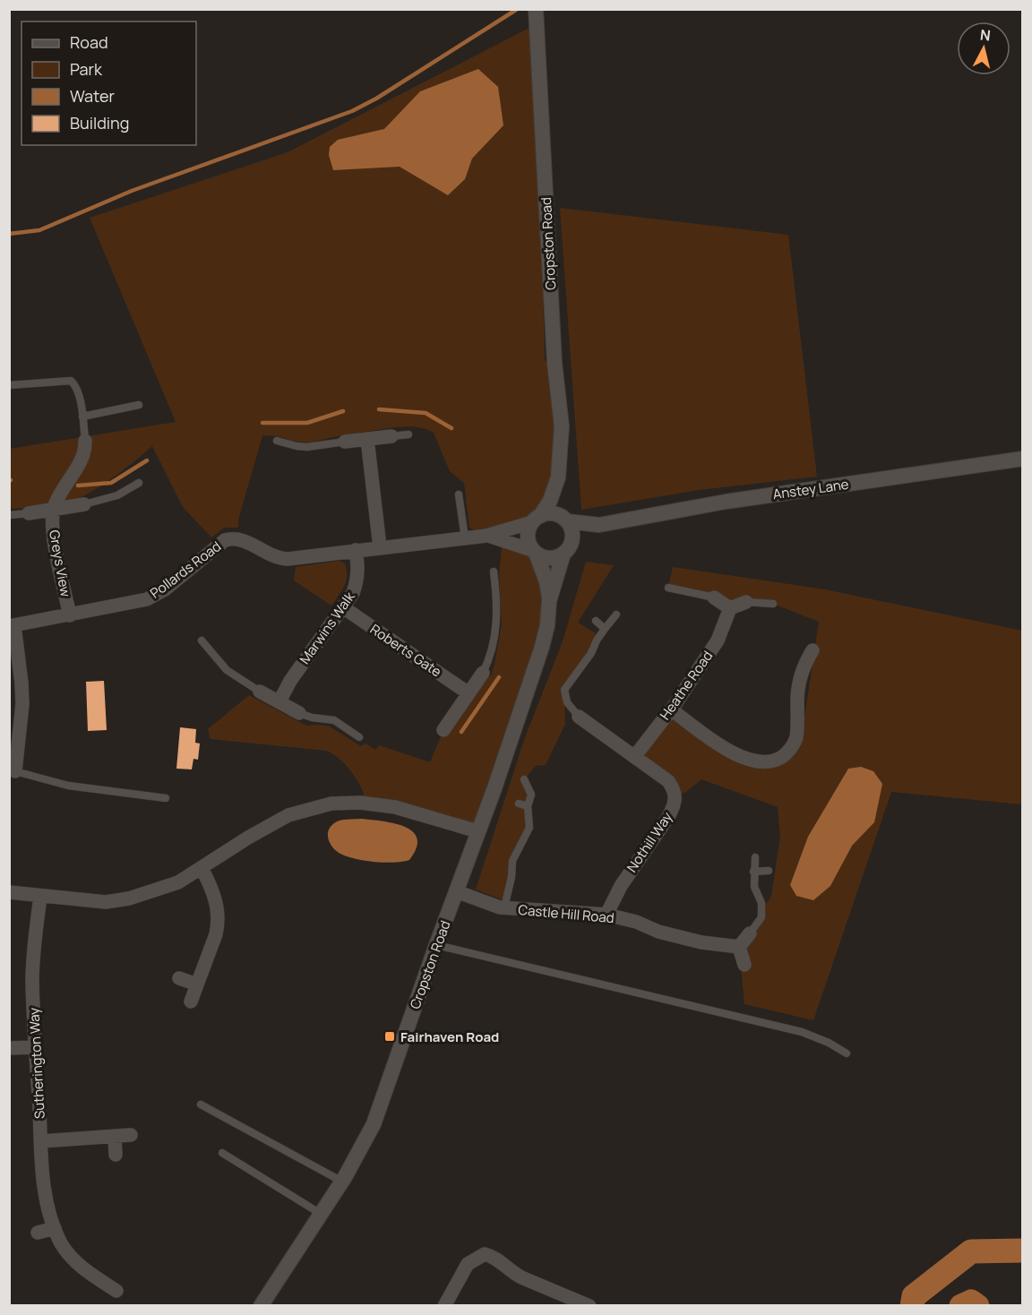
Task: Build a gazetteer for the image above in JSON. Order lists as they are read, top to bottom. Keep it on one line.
{"streets":{"street":["Cropston Road","Anstey Lane","Greys View","Pollards Road","Marwins Walk","Roberts Gate","Heathe Road","Nothill Way","Castle Hill Road","Sutherington Way"]},"crossings":[["Cropston Road","Anstey Lane"],["Cropston Road","Pollards Road"],["Cropston Road","Castle Hill Road"],["Anstey Lane","Pollards Road"],["Greys View","Pollards Road"],["Pollards Road","Marwins Walk"],["Marwins Walk","Roberts Gate"],["Heathe Road","Nothill Way"],["Nothill Way","Castle Hill Road"]],"places":{"transit":["Fairhaven Road"]},"legend":["Road","Park","Water","Building"],"north":"top"}
